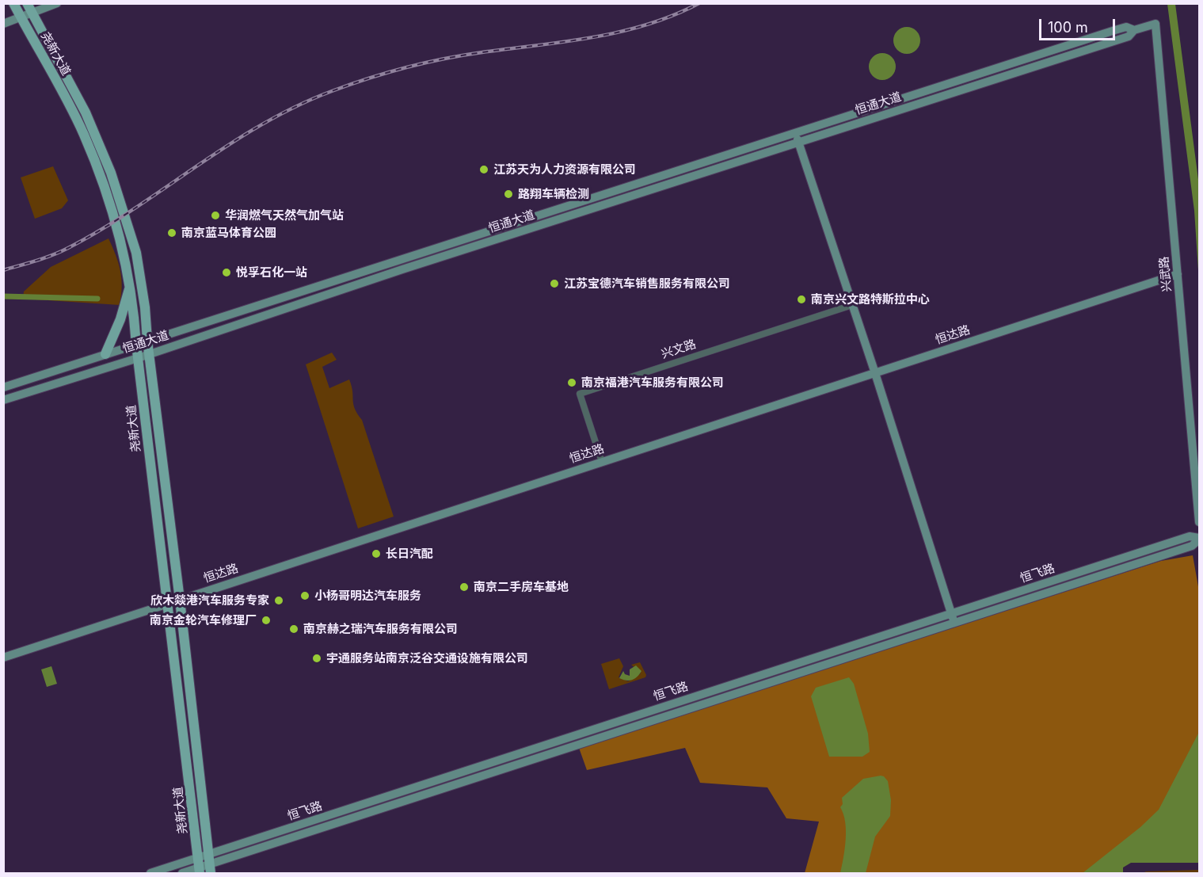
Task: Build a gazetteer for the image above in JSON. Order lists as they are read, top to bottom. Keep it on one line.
{"streets":{"main road":["尧新大道","恒通大道","兴武路","恒达路","恒飞路"],"street":["兴文路"]},"crossings":[["尧新大道","恒通大道"],["尧新大道","恒达路"],["尧新大道","恒飞路"],["恒通大道","兴武路"],["兴武路","恒达路"],["恒达路","兴文路"]],"places":["江苏天为人力资源有限公司","路翔车辆检测","华润燃气天然气加气站","南京蓝马体育公园","悦孚石化一站","江苏宝德汽车销售服务有限公司","南京兴文路特斯拉中心","南京福港汽车服务有限公司","长日汽配","南京二手房车基地","小杨哥明达汽车服务","欣木燚港汽车服务专家","南京金轮汽车修理厂","南京赫之瑞汽车服务有限公司","宇通服务站南京泛谷交通设施有限公司"],"scale_bar":"100 m"}
